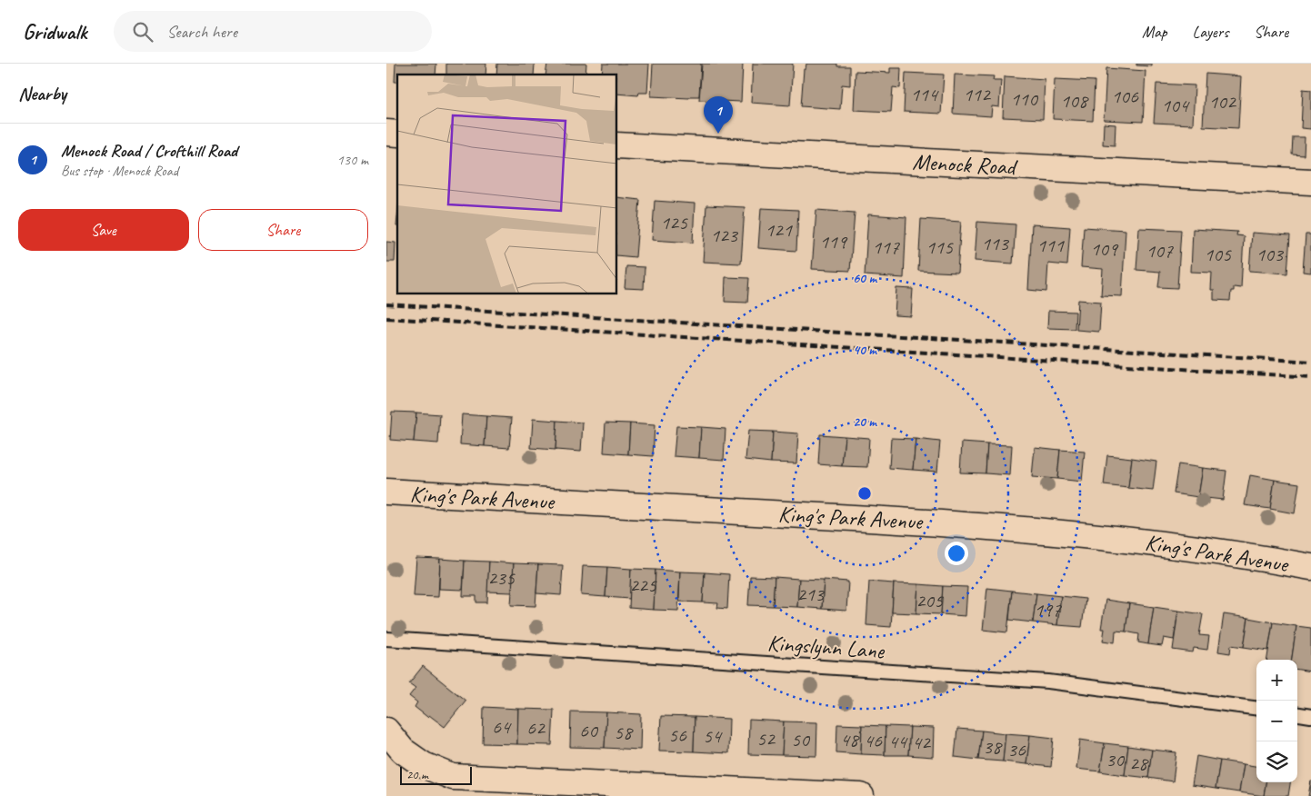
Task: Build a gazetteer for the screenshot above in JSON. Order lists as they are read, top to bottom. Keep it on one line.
{"streets":{"street":["Menock Road","King's Park Avenue"],"lane":["Kingslynn Lane"]},"house_numbers":["114","112","106","110","108","102","104","125","121","123","119","113","111","117","115","109","107","105","103","235","225","213","205","197","64","62","60","58","56","54","52","50","48","46","44","42","38","36","30","28"],"scale_bar":"20 m","page":{"header":"Gridwalk","search":"Search here","nav":["Map","Layers","Share"],"heading":"Nearby","pins":"1","list":[{"mark":"1","name":"Menock Road / Crofthill Road","note":"Bus stop · Menock Road","value":"130 m"}],"buttons":["Save","Share"],"map_buttons":["+","−"],"scale":"20 m"},"rings":["60 m","40 m","20 m"]}
